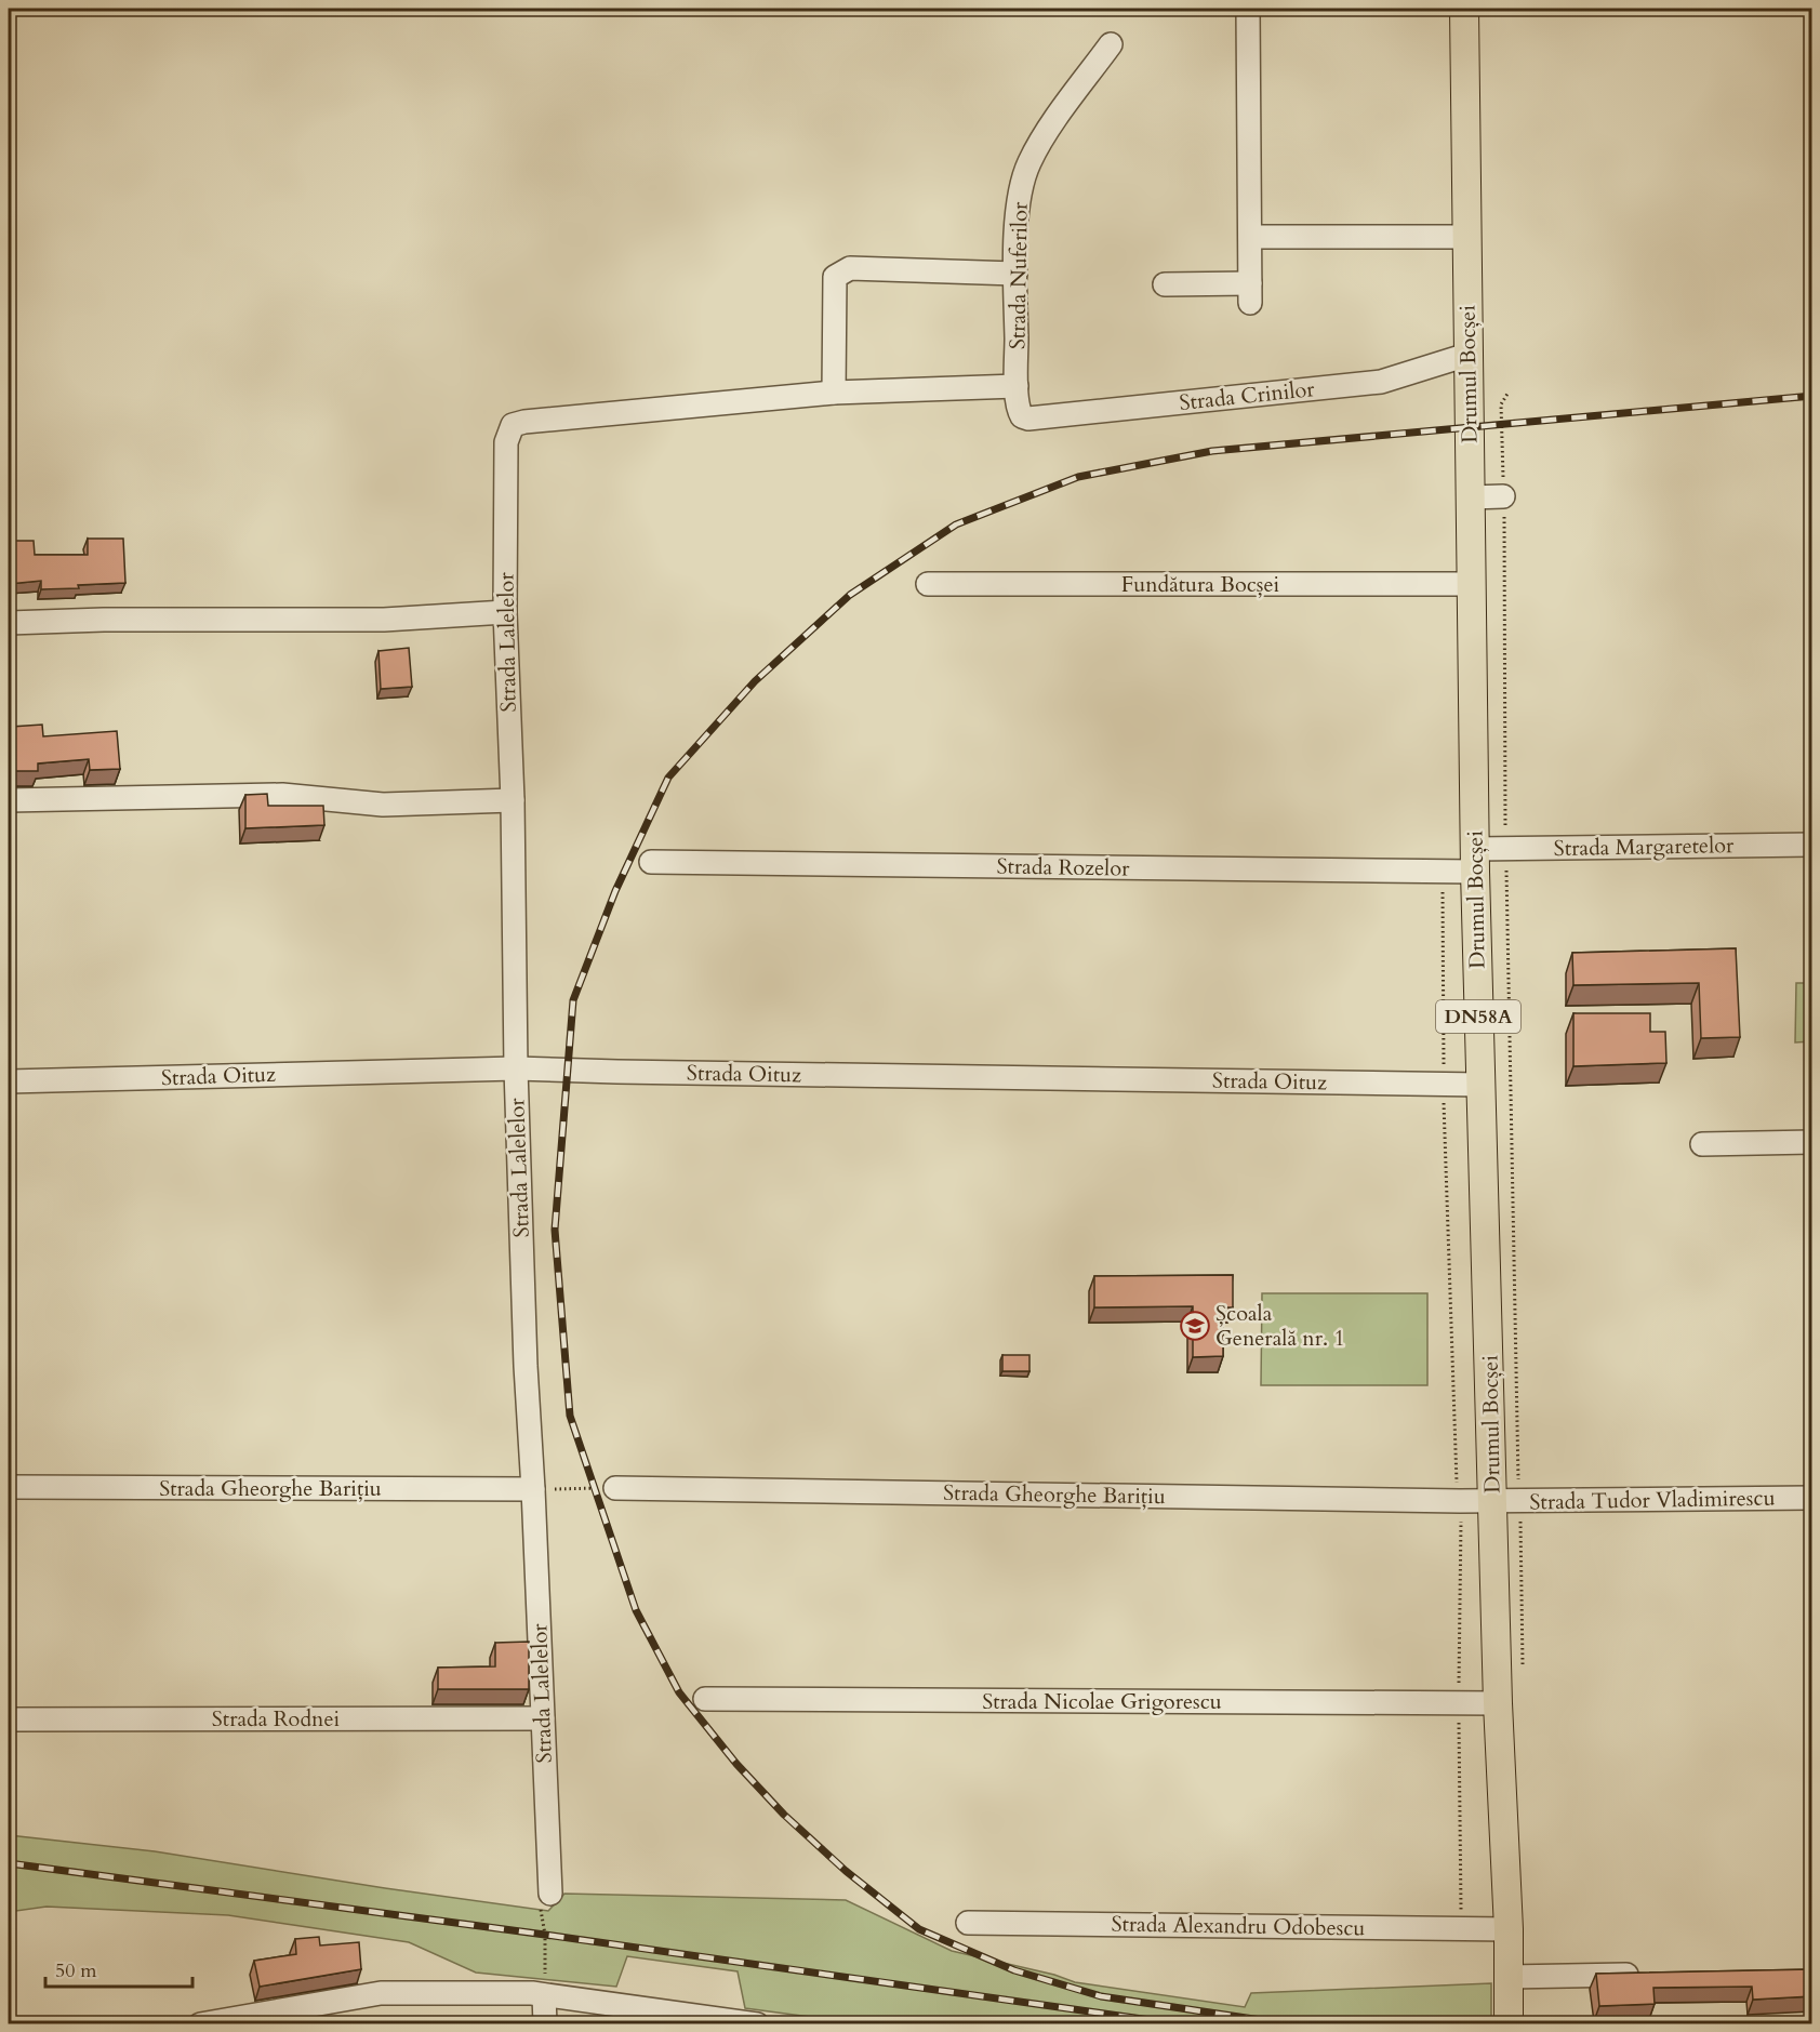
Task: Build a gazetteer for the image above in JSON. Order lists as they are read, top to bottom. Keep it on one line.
{"streets":{"main road":["Drumul Bocșei","DN58A"],"street":["Strada Nuferilor","Strada Crinilor","Fundătura Bocșei","Strada Lalelelor","Strada Margaretelor","Strada Rozelor","Strada Oituz","Strada Gheorghe Barițiu","Strada Tudor Vladimirescu","Strada Nicolae Grigorescu","Strada Rodnei","Strada Alexandru Odobescu"]},"crossings":[["Strada Nuferilor","Strada Crinilor"],["Drumul Bocșei","Strada Crinilor"],["Drumul Bocșei","Fundătura Bocșei"],["Drumul Bocșei","Strada Margaretelor"],["Drumul Bocșei","Strada Rozelor"],["Drumul Bocșei","Strada Oituz"],["Drumul Bocșei","Strada Gheorghe Barițiu"],["Drumul Bocșei","Strada Tudor Vladimirescu"],["Drumul Bocșei","Strada Nicolae Grigorescu"],["Drumul Bocșei","Strada Alexandru Odobescu"],["Strada Lalelelor","Strada Oituz"],["Strada Lalelelor","Strada Gheorghe Barițiu"],["Strada Lalelelor","Strada Rodnei"],["Strada Margaretelor","Strada Rozelor"],["Strada Gheorghe Barițiu","Strada Tudor Vladimirescu"]],"places":{"school or university":["Școala Generală nr. 1"]},"scale_bar":"50 m"}
